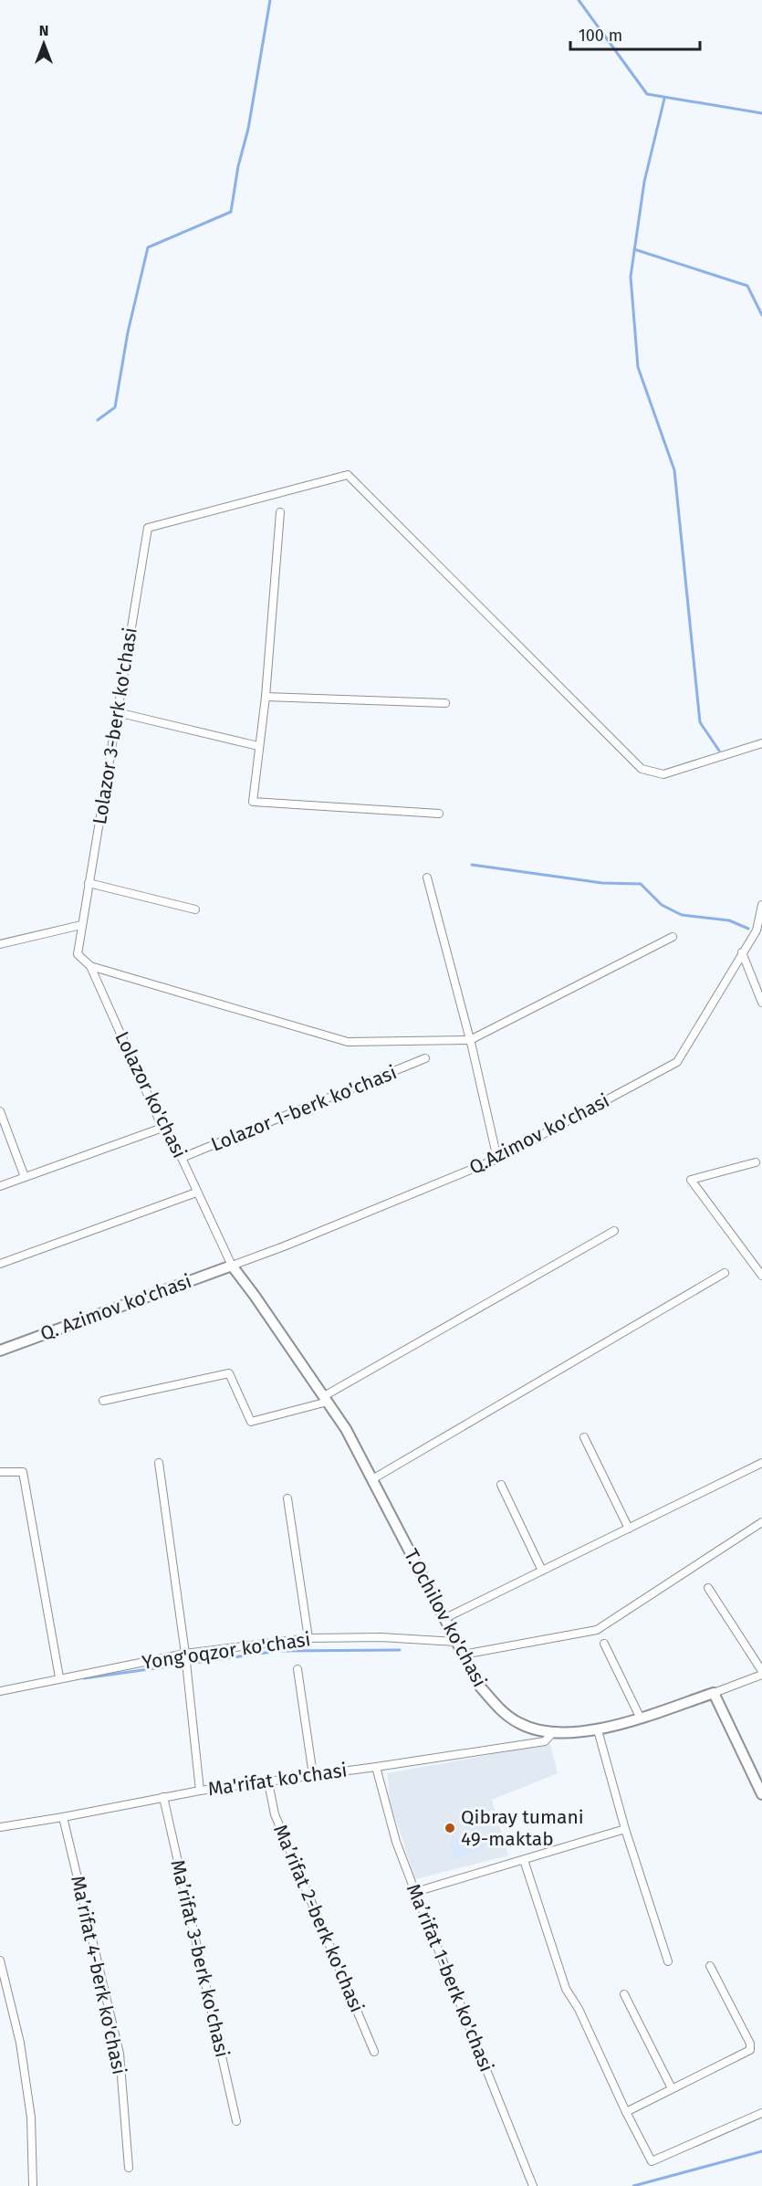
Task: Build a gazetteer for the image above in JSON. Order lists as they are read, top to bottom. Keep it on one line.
{"streets":{"main road":["Q. Azimov ko'chasi","T.Ochilov ko'chasi"],"street":["Lolazor 3-berk ko'chasi","Lolazor ko'chasi","Lolazor 1-berk ko'chasi","Q.Azimov ko'chasi","Yong'oqzor ko'chasi","Ma'rifat ko'chasi","Ma’rifat 2-berk ko'chasi","Ma’rifat 3-berk ko'chasi","Ma’rifat 4-berk ko'chasi","Ma’rifat 1-berk ko'chasi"]},"crossings":[["Lolazor 3-berk ko'chasi","Lolazor ko'chasi"],["Lolazor ko'chasi","Lolazor 1-berk ko'chasi"],["Lolazor ko'chasi","Q.Azimov ko'chasi"],["Lolazor ko'chasi","Q. Azimov ko'chasi"],["Lolazor ko'chasi","T.Ochilov ko'chasi"],["Q.Azimov ko'chasi","Q. Azimov ko'chasi"],["Q.Azimov ko'chasi","T.Ochilov ko'chasi"],["Q. Azimov ko'chasi","T.Ochilov ko'chasi"],["T.Ochilov ko'chasi","Yong'oqzor ko'chasi"],["T.Ochilov ko'chasi","Ma'rifat ko'chasi"],["Ma'rifat ko'chasi","Ma’rifat 2-berk ko'chasi"],["Ma'rifat ko'chasi","Ma’rifat 3-berk ko'chasi"],["Ma'rifat ko'chasi","Ma’rifat 4-berk ko'chasi"],["Ma'rifat ko'chasi","Ma’rifat 1-berk ko'chasi"]],"places":["Qibray tumani 49-maktab"],"scale_bar":"100 m","north":"top"}
